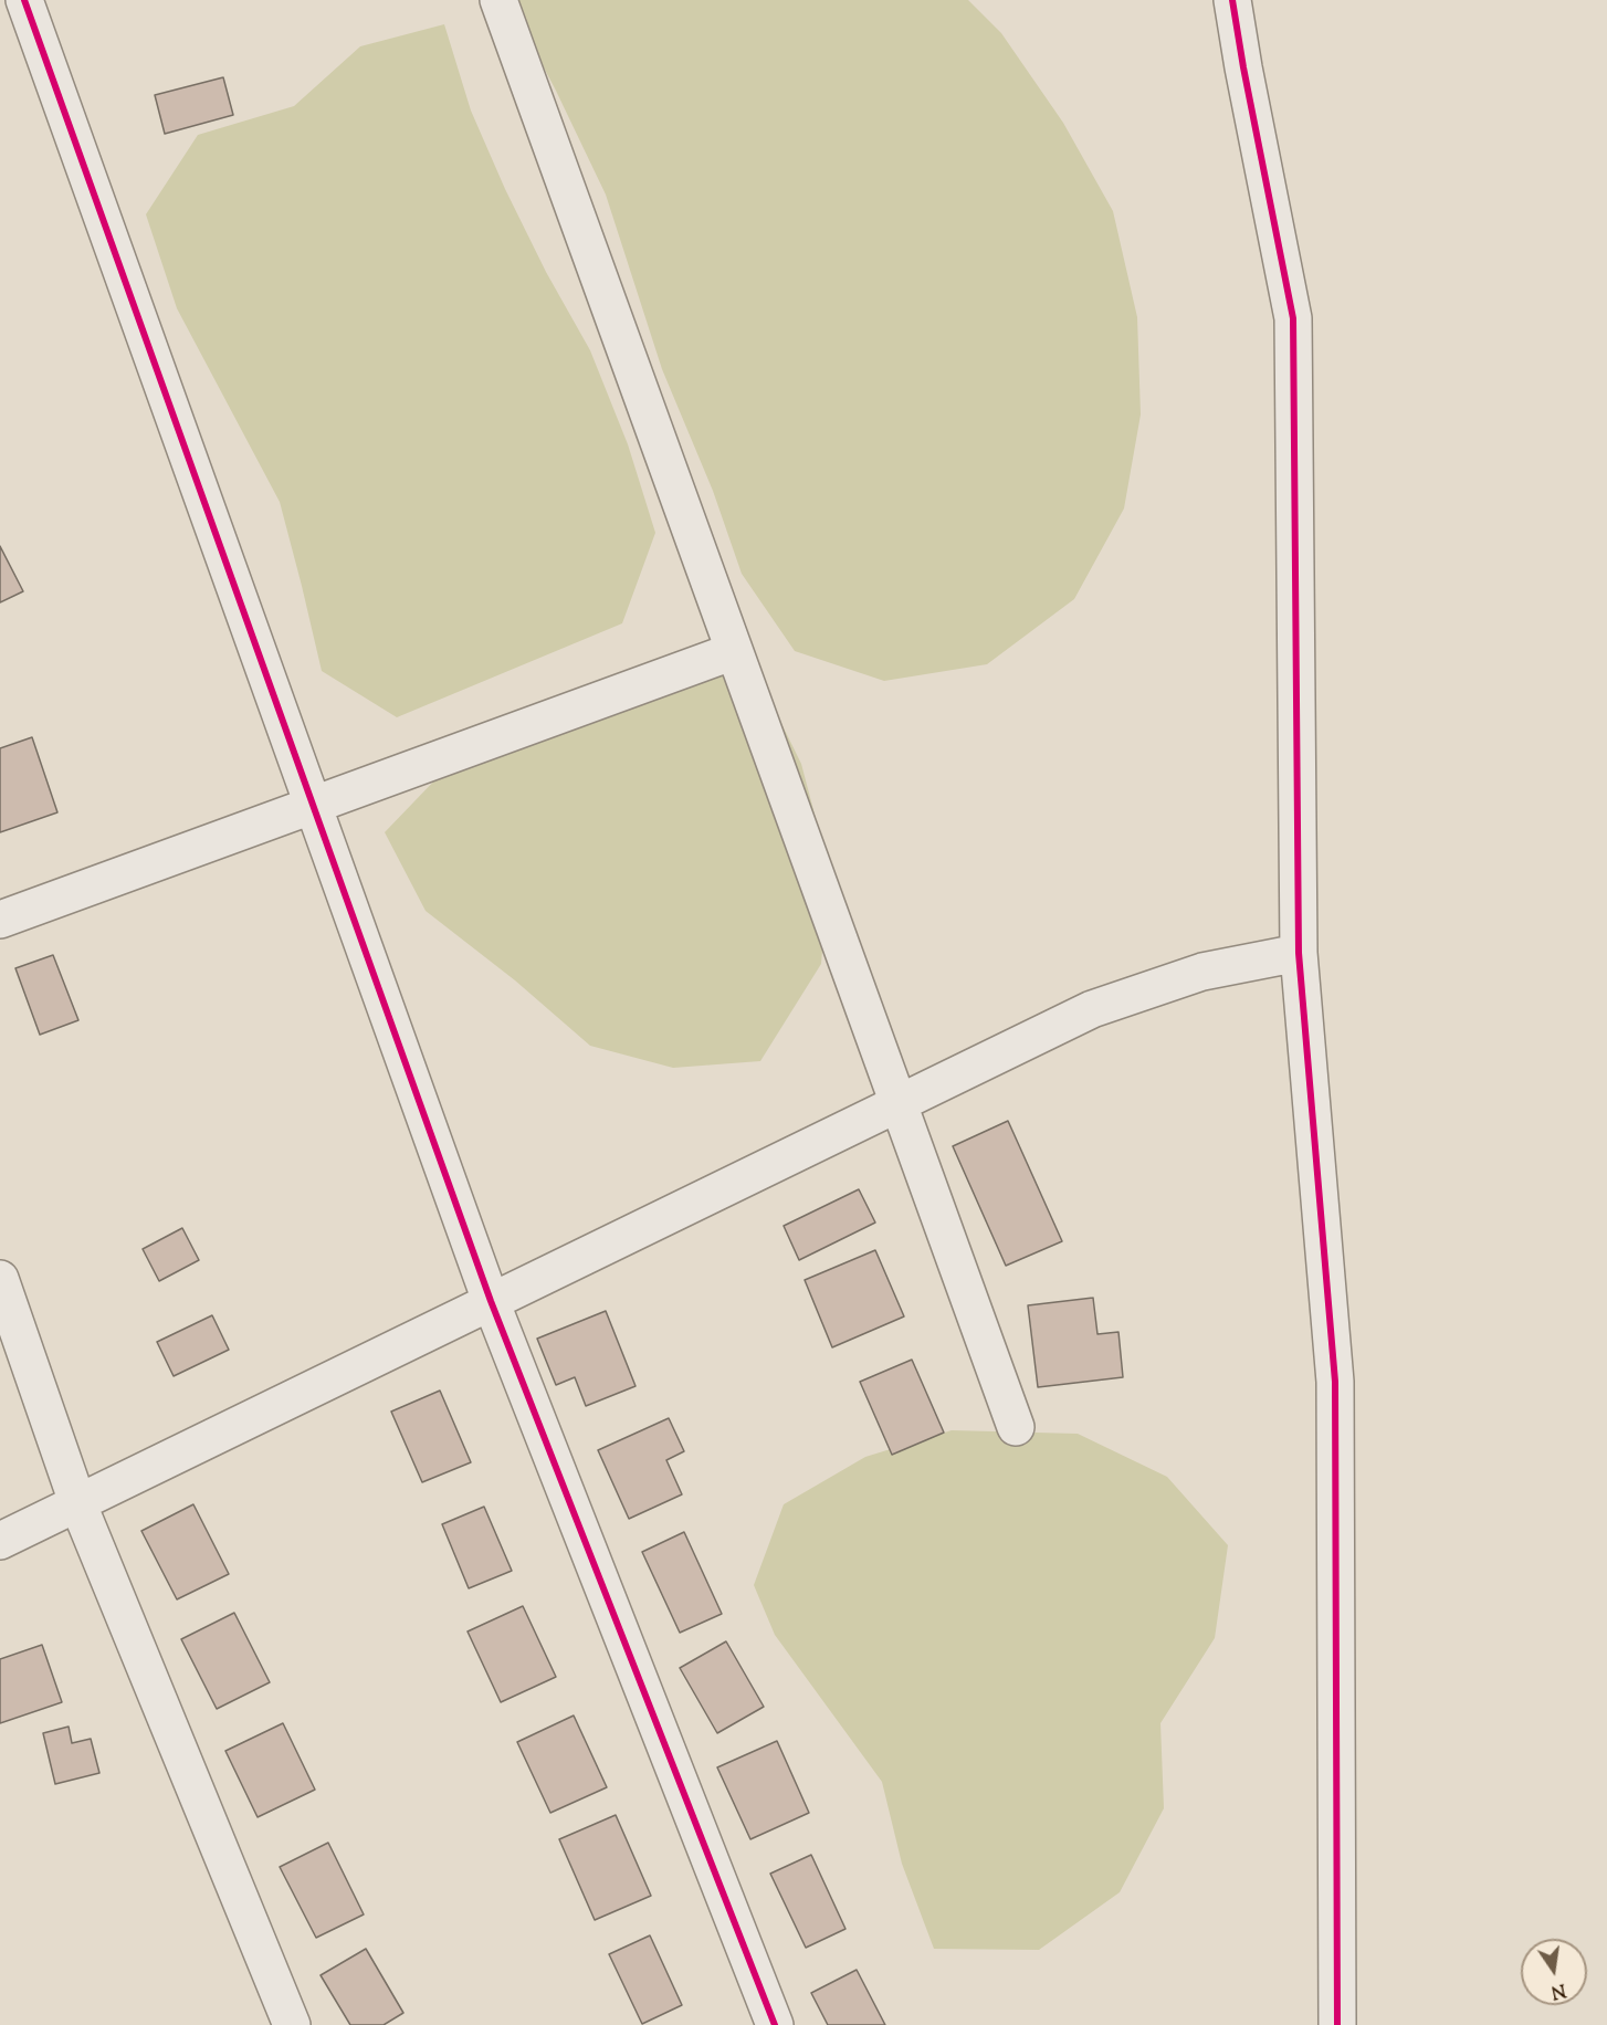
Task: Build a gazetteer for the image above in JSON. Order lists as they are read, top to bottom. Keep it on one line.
{"north":"bottom"}
